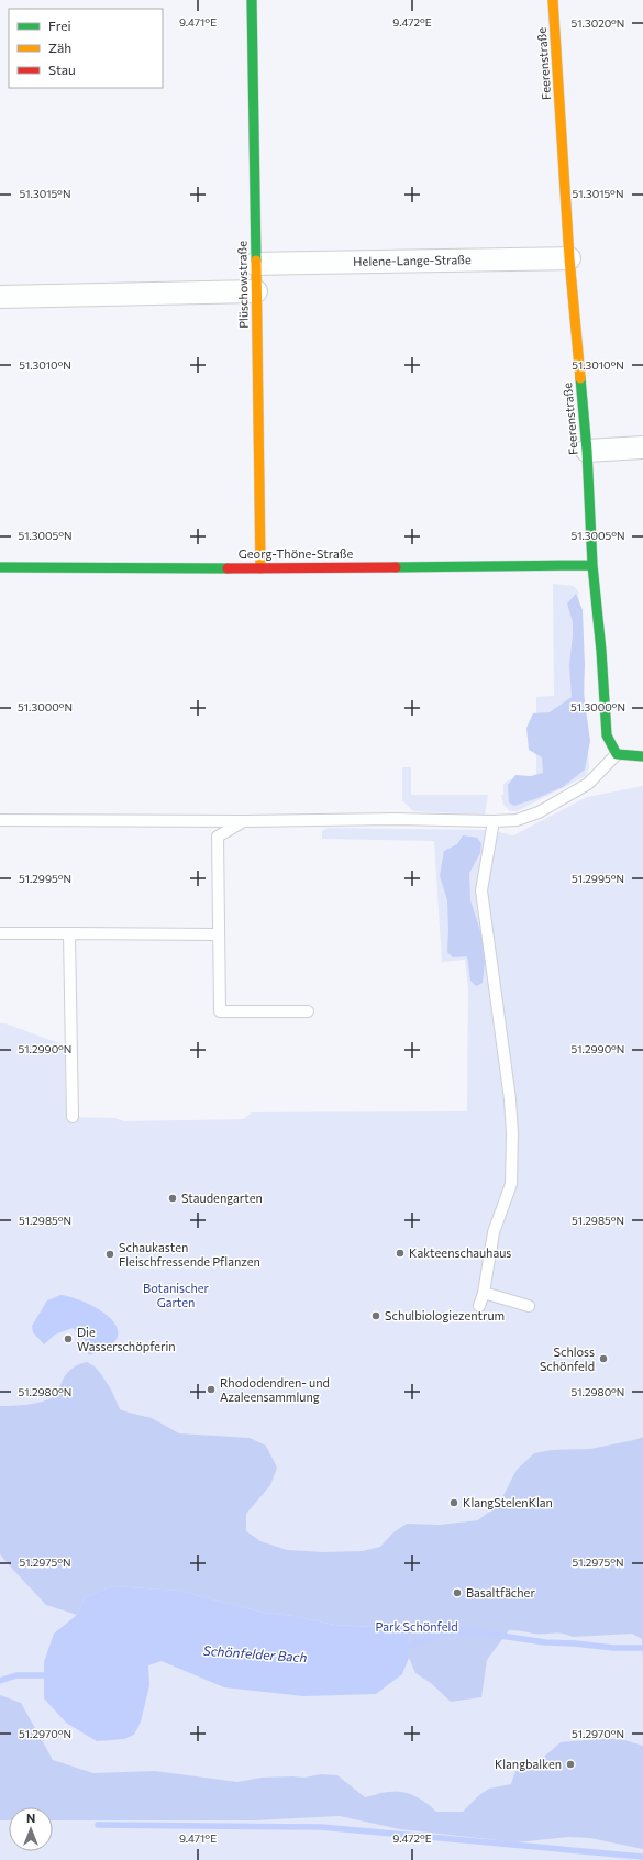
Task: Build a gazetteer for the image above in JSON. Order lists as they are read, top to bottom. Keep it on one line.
{"streets":{"street":["Feerenstraße","Helene-Lange-Straße","Plüschowstraße","Georg-Thöne-Straße"]},"crossings":[["Feerenstraße","Helene-Lange-Straße"],["Feerenstraße","Georg-Thöne-Straße"],["Helene-Lange-Straße","Plüschowstraße"],["Plüschowstraße","Georg-Thöne-Straße"]],"water":["Schönfelder Bach"],"parks":["Botanischer Garten","Park Schönfeld"],"places":["Staudengarten","Kakteenschauhaus","Schaukasten Fleischfressende Pflanzen","Schulbiologiezentrum","Die Wasserschöpferin","Schloss Schönfeld","Rhododendren- und Azaleensammlung","KlangStelenKlan","Basaltfächer","Klangbalken"],"legend":["Frei","Zäh","Stau"],"north":"top","coordinates":["9.471°E","9.472°E","51.3020°N","51.3015°N","51.3010°N","51.3005°N","51.3000°N","51.2995°N","51.2990°N","51.2985°N","51.2980°N","51.2975°N","51.2970°N"]}
